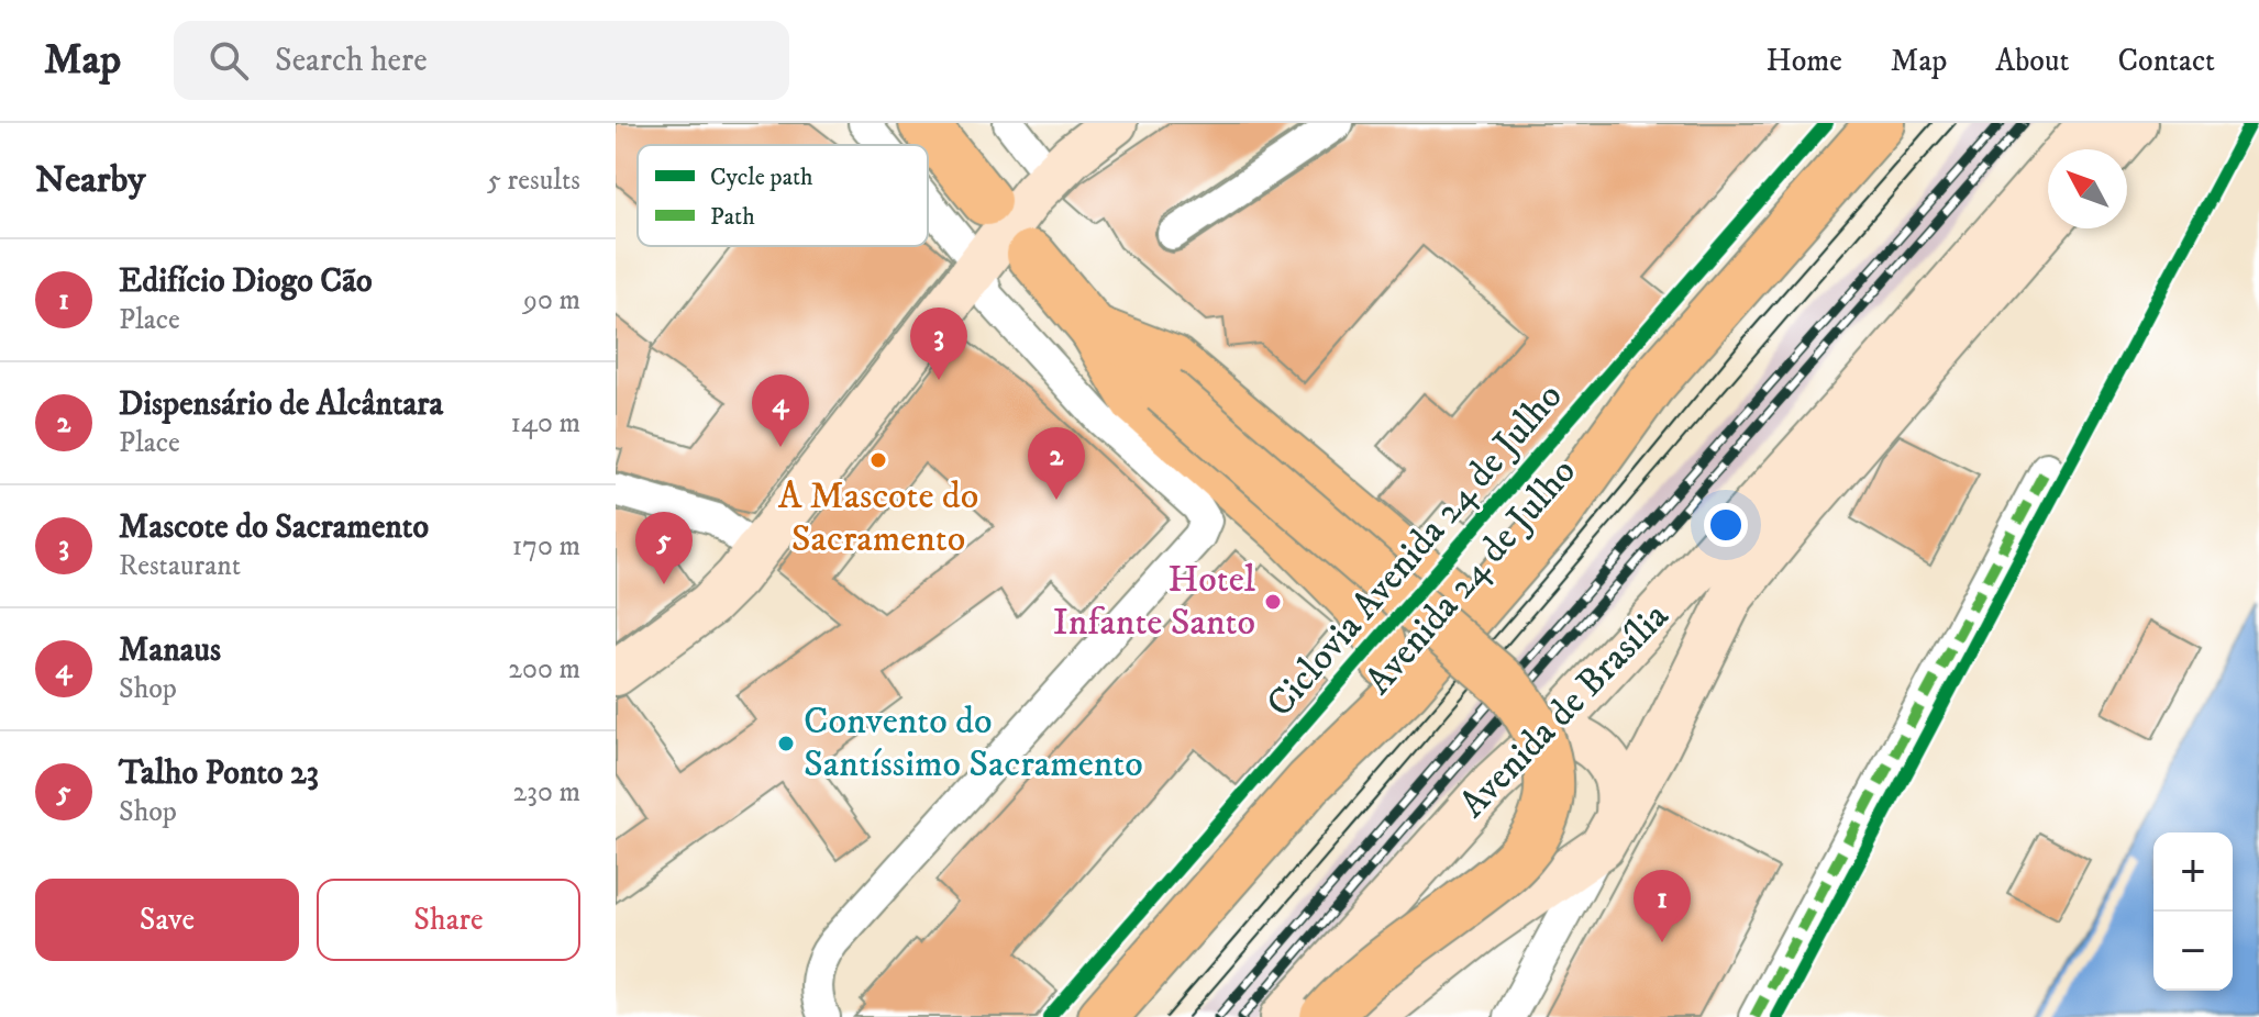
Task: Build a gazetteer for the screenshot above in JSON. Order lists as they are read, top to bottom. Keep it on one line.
{"streets":{"main road":["Avenida 24 de Julho"],"street":["Avenida de Brasília"],"cycle path":["Ciclovia Avenida 24 de Julho"]},"places":["A Mascote do Sacramento","Hotel Infante Santo","Convento do Santíssimo Sacramento"],"legend":["Cycle path","Path"],"north":"top left","page":{"header":"Map","search":"Search here","nav":["Home","Map","About","Contact"],"heading":["Nearby","5 results"],"list":[{"mark":"1","name":"Edifício Diogo Cão","note":"Place","value":"90 m"},{"mark":"2","name":"Dispensário de Alcântara","note":"Place","value":"140 m"},{"mark":"3","name":"Mascote do Sacramento","note":"Restaurant","value":"170 m"},{"mark":"4","name":"Manaus","note":"Shop","value":"200 m"},{"mark":"5","name":"Talho Ponto 23","note":"Shop","value":"230 m"}],"pins":["3","4","2","5","1"],"map_buttons":["+","−"],"buttons":["Save","Share"]}}
